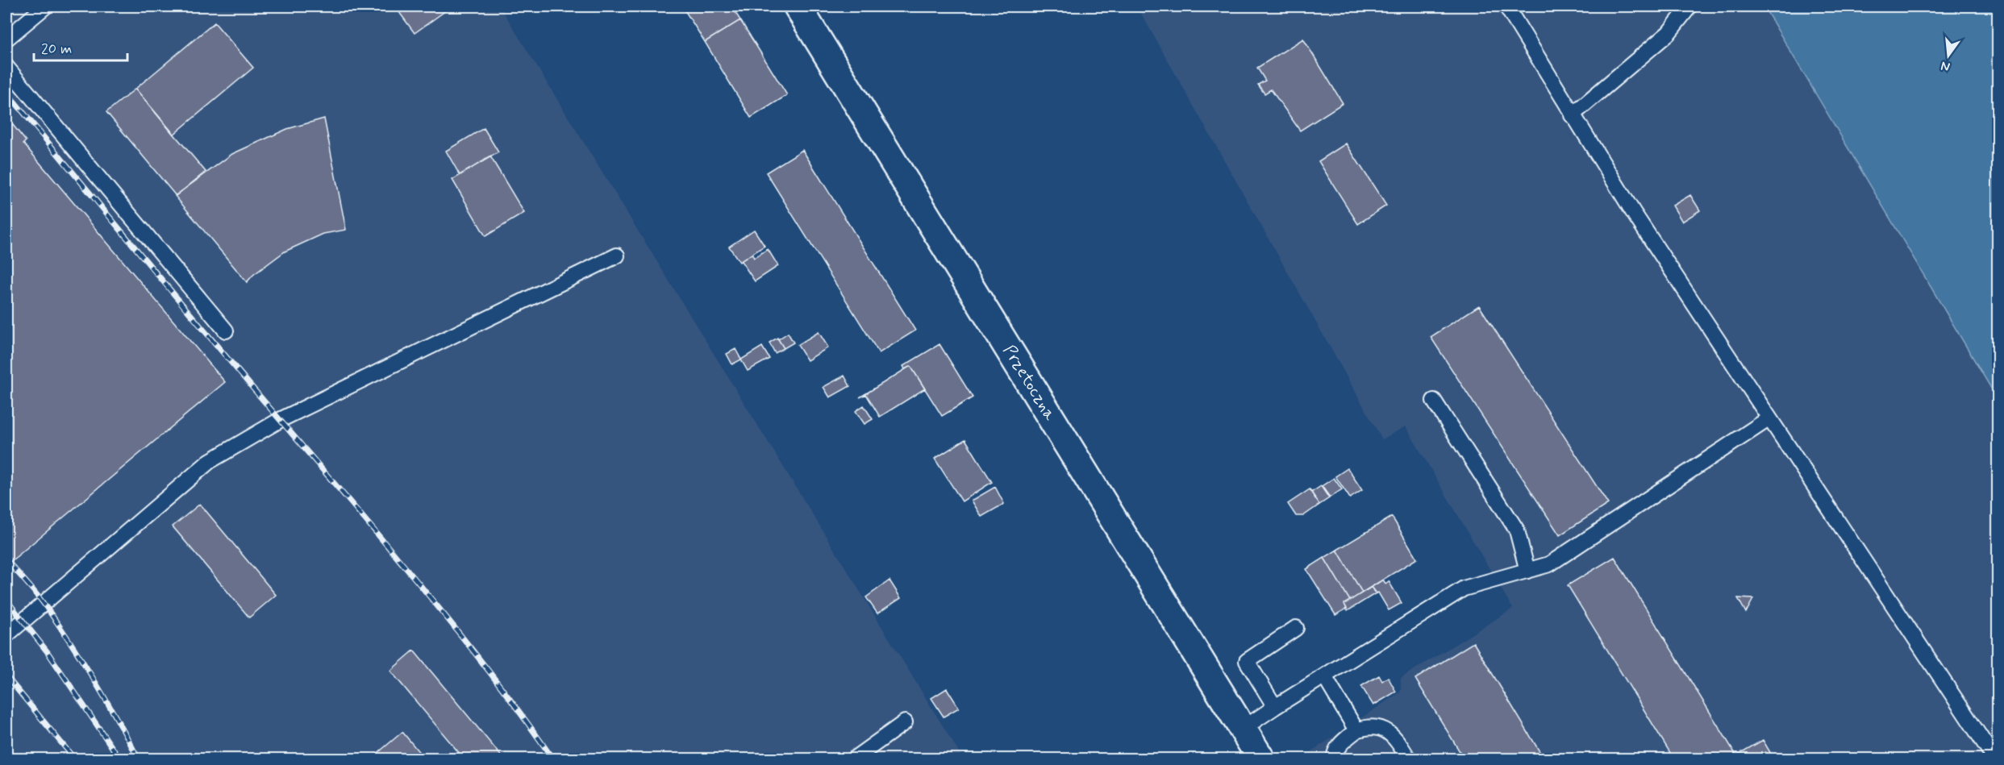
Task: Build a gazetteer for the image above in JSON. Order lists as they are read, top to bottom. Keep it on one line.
{"streets":{"street":["Przetoczna"]},"scale_bar":"20 m","north":"bottom"}
